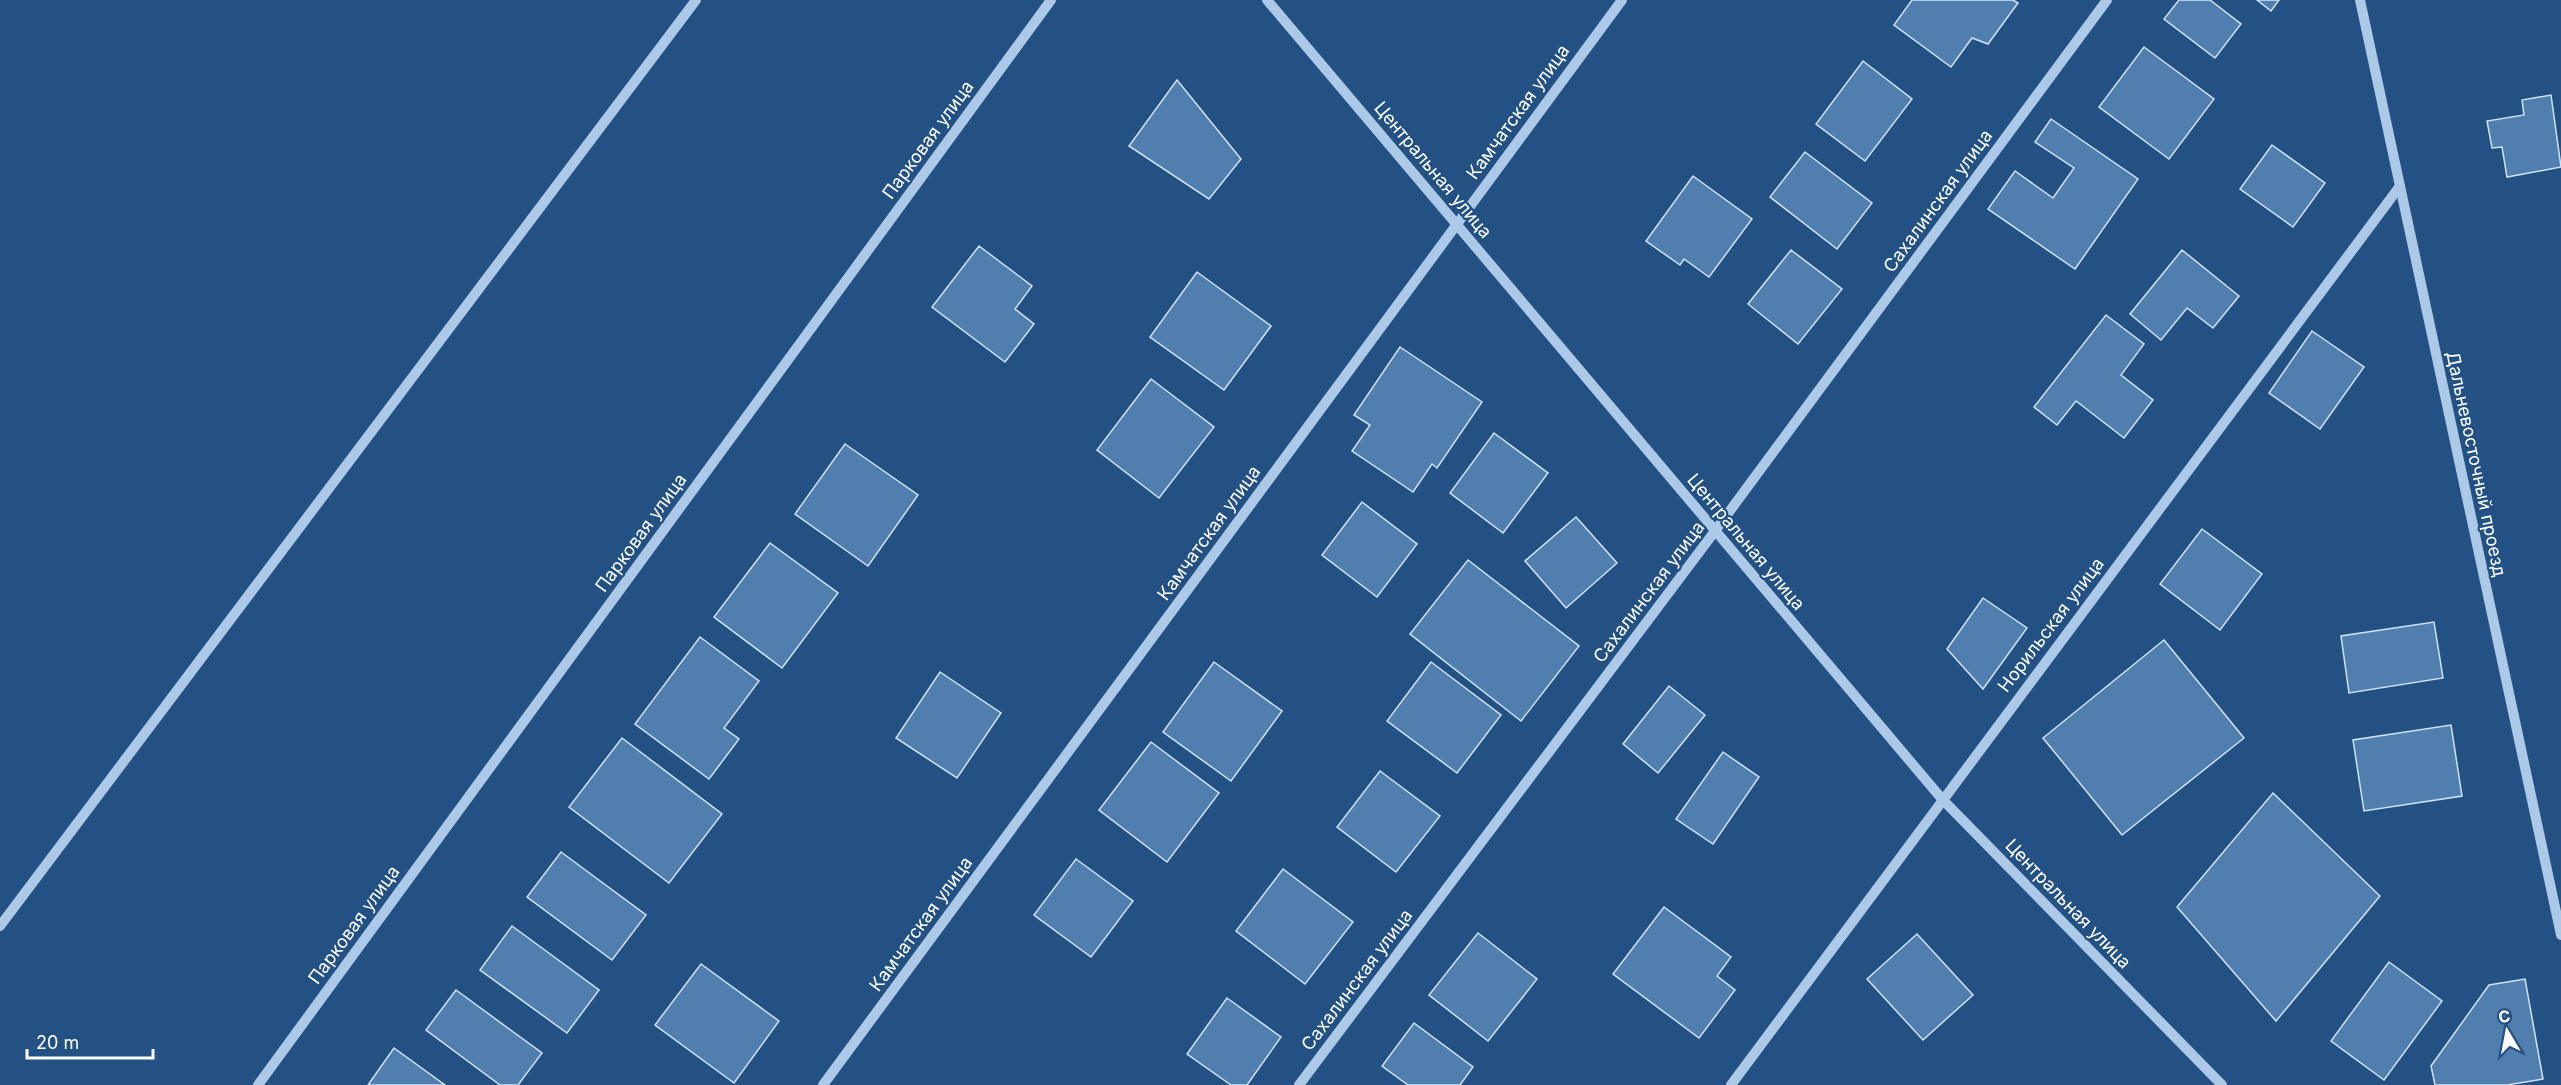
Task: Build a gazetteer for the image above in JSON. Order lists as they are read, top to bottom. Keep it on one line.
{"streets":{"street":["Камчатская улица","Парковая улица","Центральная улица","Сахалинская улица","Дальневосточный проезд","Норильская улица"]},"crossings":[["Камчатская улица","Центральная улица"],["Центральная улица","Сахалинская улица"],["Центральная улица","Норильская улица"],["Дальневосточный проезд","Норильская улица"]],"scale_bar":"20 m","north":"top"}
